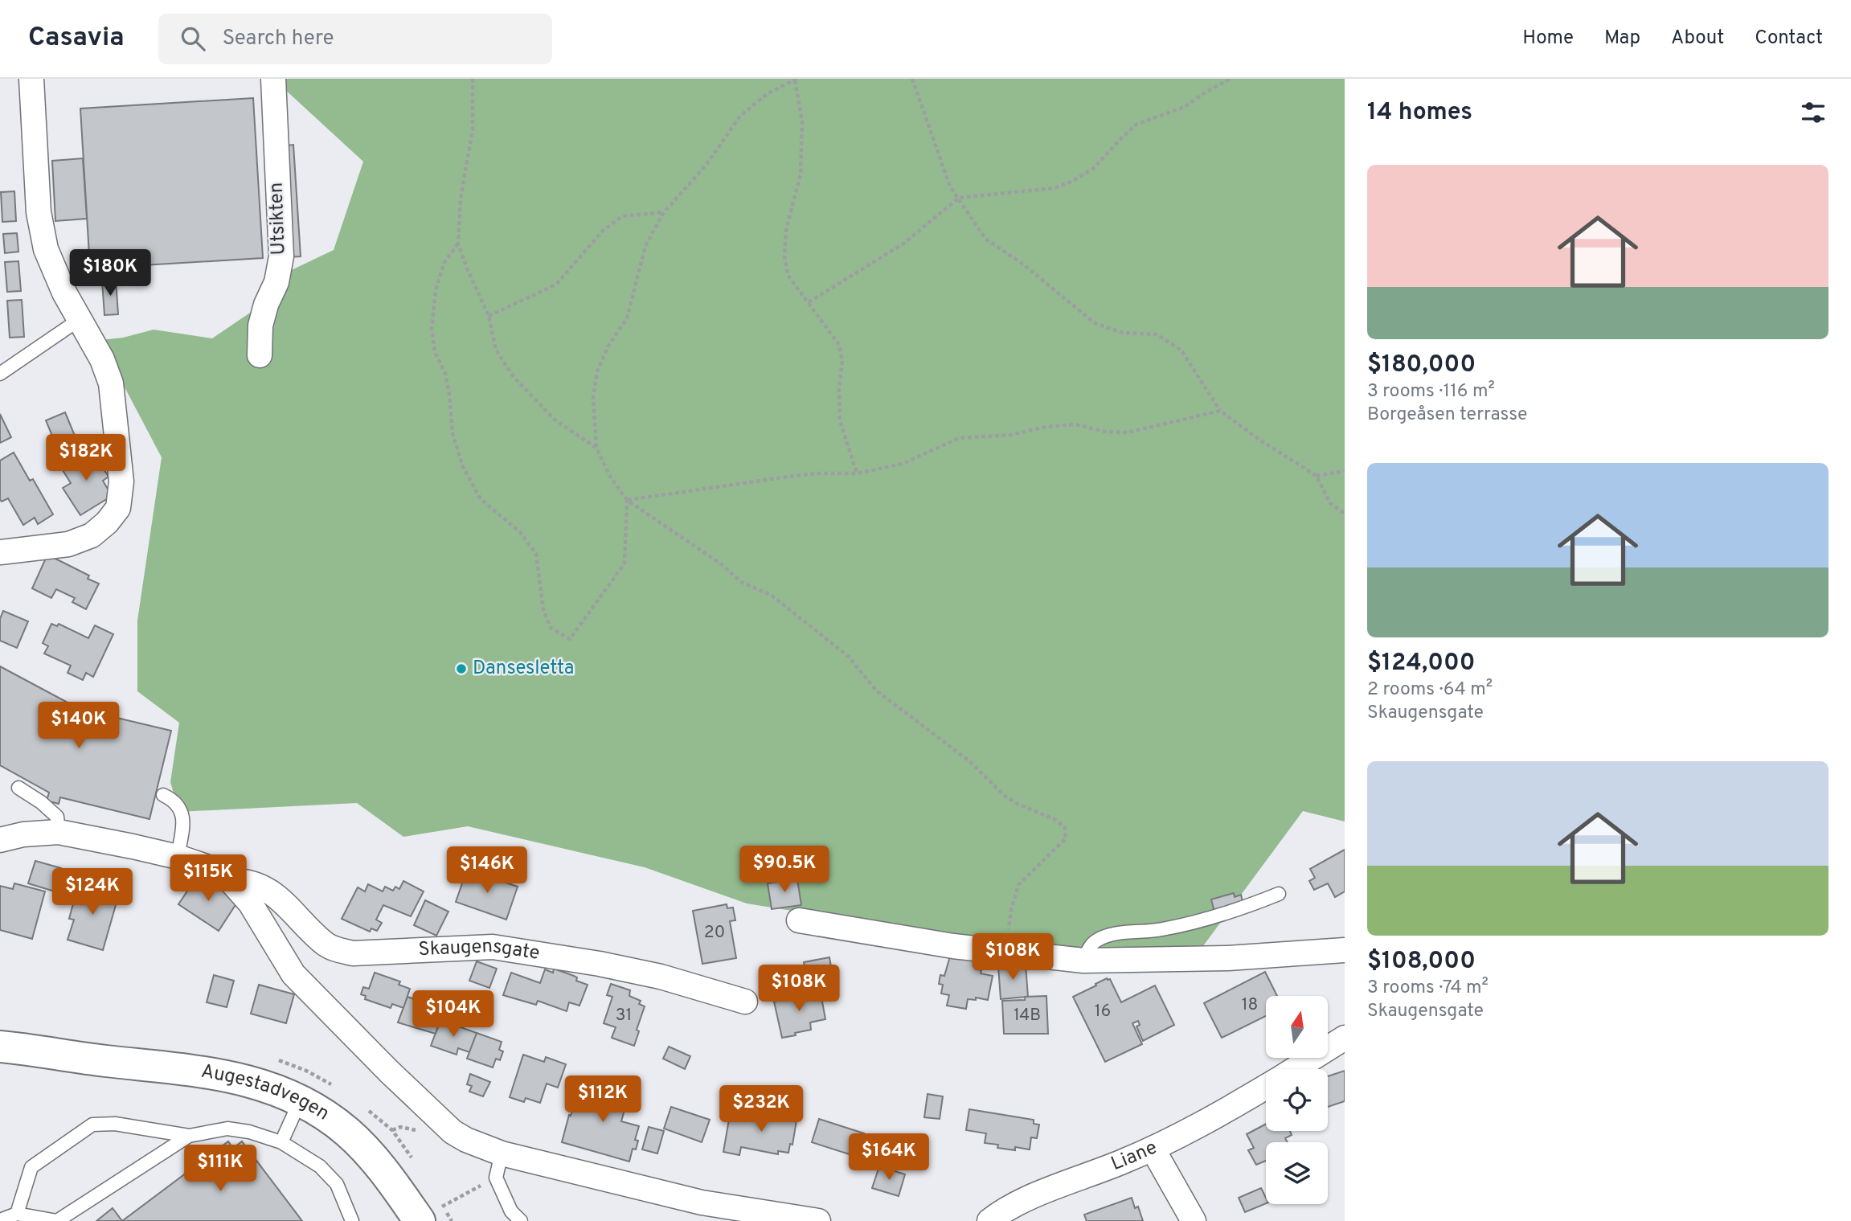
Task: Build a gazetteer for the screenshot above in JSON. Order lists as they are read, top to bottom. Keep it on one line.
{"streets":{"main road":["Augestadvegen"],"street":["Utsikten","Skaugensgate","Liane"]},"places":["Dansesletta"],"house_numbers":["20","18","16","31","14B"],"north":"top","page":{"header":"Casavia","search":"Search here","nav":["Home","Map","About","Contact"],"heading":"14 homes","list":[{"name":"$180,000","note":"3 rooms · 116 m² · Borgeåsen terrasse"},{"name":"$124,000","note":"2 rooms · 64 m² · Skaugensgate"},{"name":"$108,000","note":"3 rooms · 74 m² · Skaugensgate"}],"price":["$180K","$182K","$140K","$90.5K","$146K","$115K","$124K","$108K","$108K","$104K","$112K","$232K","$164K","$111K"]}}
